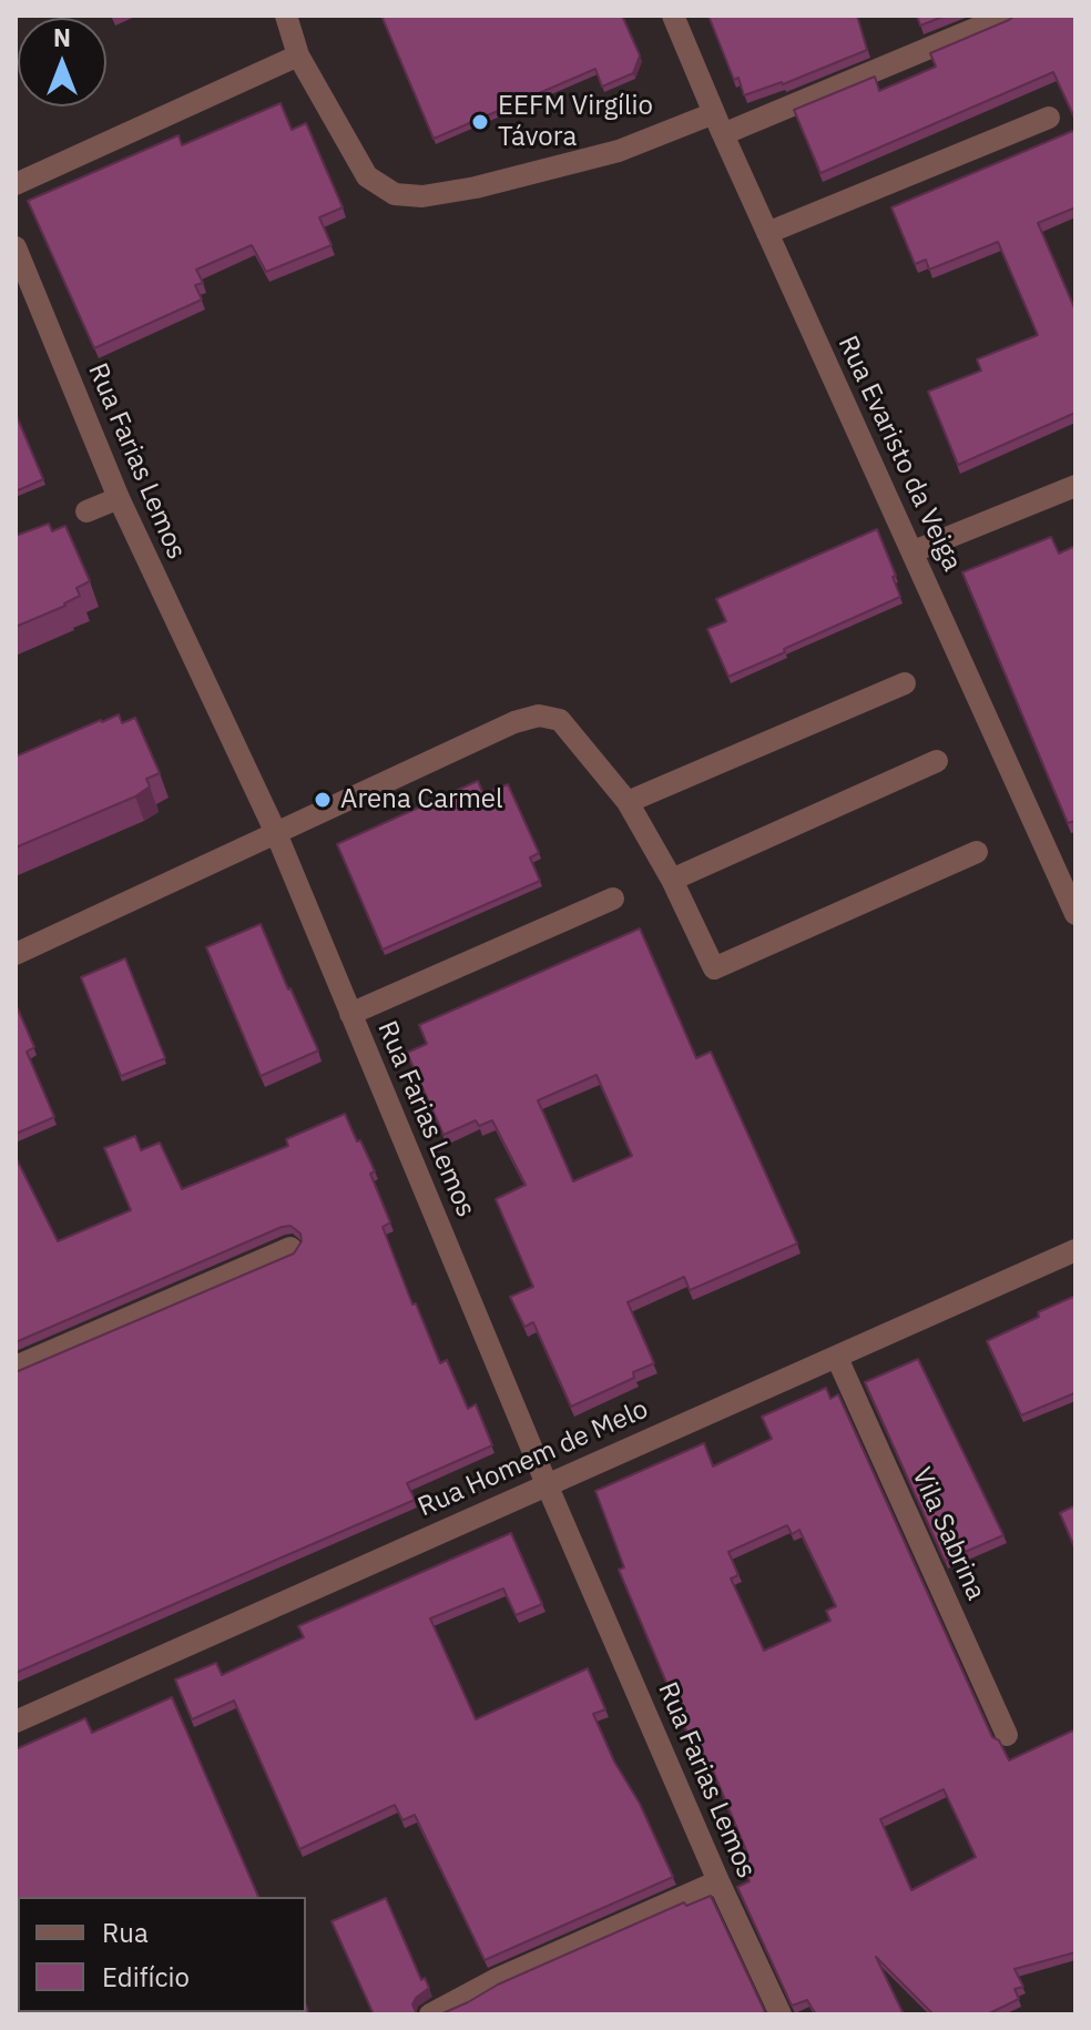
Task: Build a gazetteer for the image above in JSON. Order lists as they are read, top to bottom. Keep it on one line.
{"streets":{"street":["Rua Evaristo da Veiga","Rua Farias Lemos","Rua Homem de Melo","Vila Sabrina"]},"crossings":[["Rua Farias Lemos","Rua Homem de Melo"],["Rua Homem de Melo","Vila Sabrina"]],"places":["EEFM Virgílio Távora","Arena Carmel"],"legend":["Rua","Edifício"],"north":"top"}
